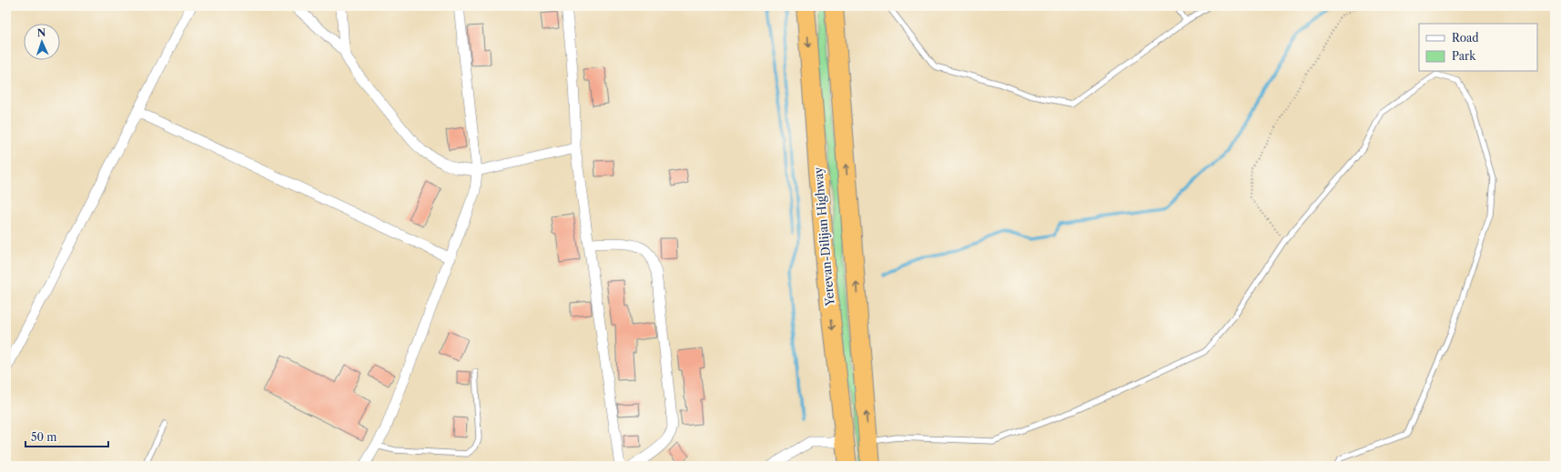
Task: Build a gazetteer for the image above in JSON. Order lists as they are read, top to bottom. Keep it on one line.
{"streets":{"highway":["Yerevan-Dilijan Highway"]},"legend":["Road","Park"],"scale_bar":"50 m","north":"top"}
